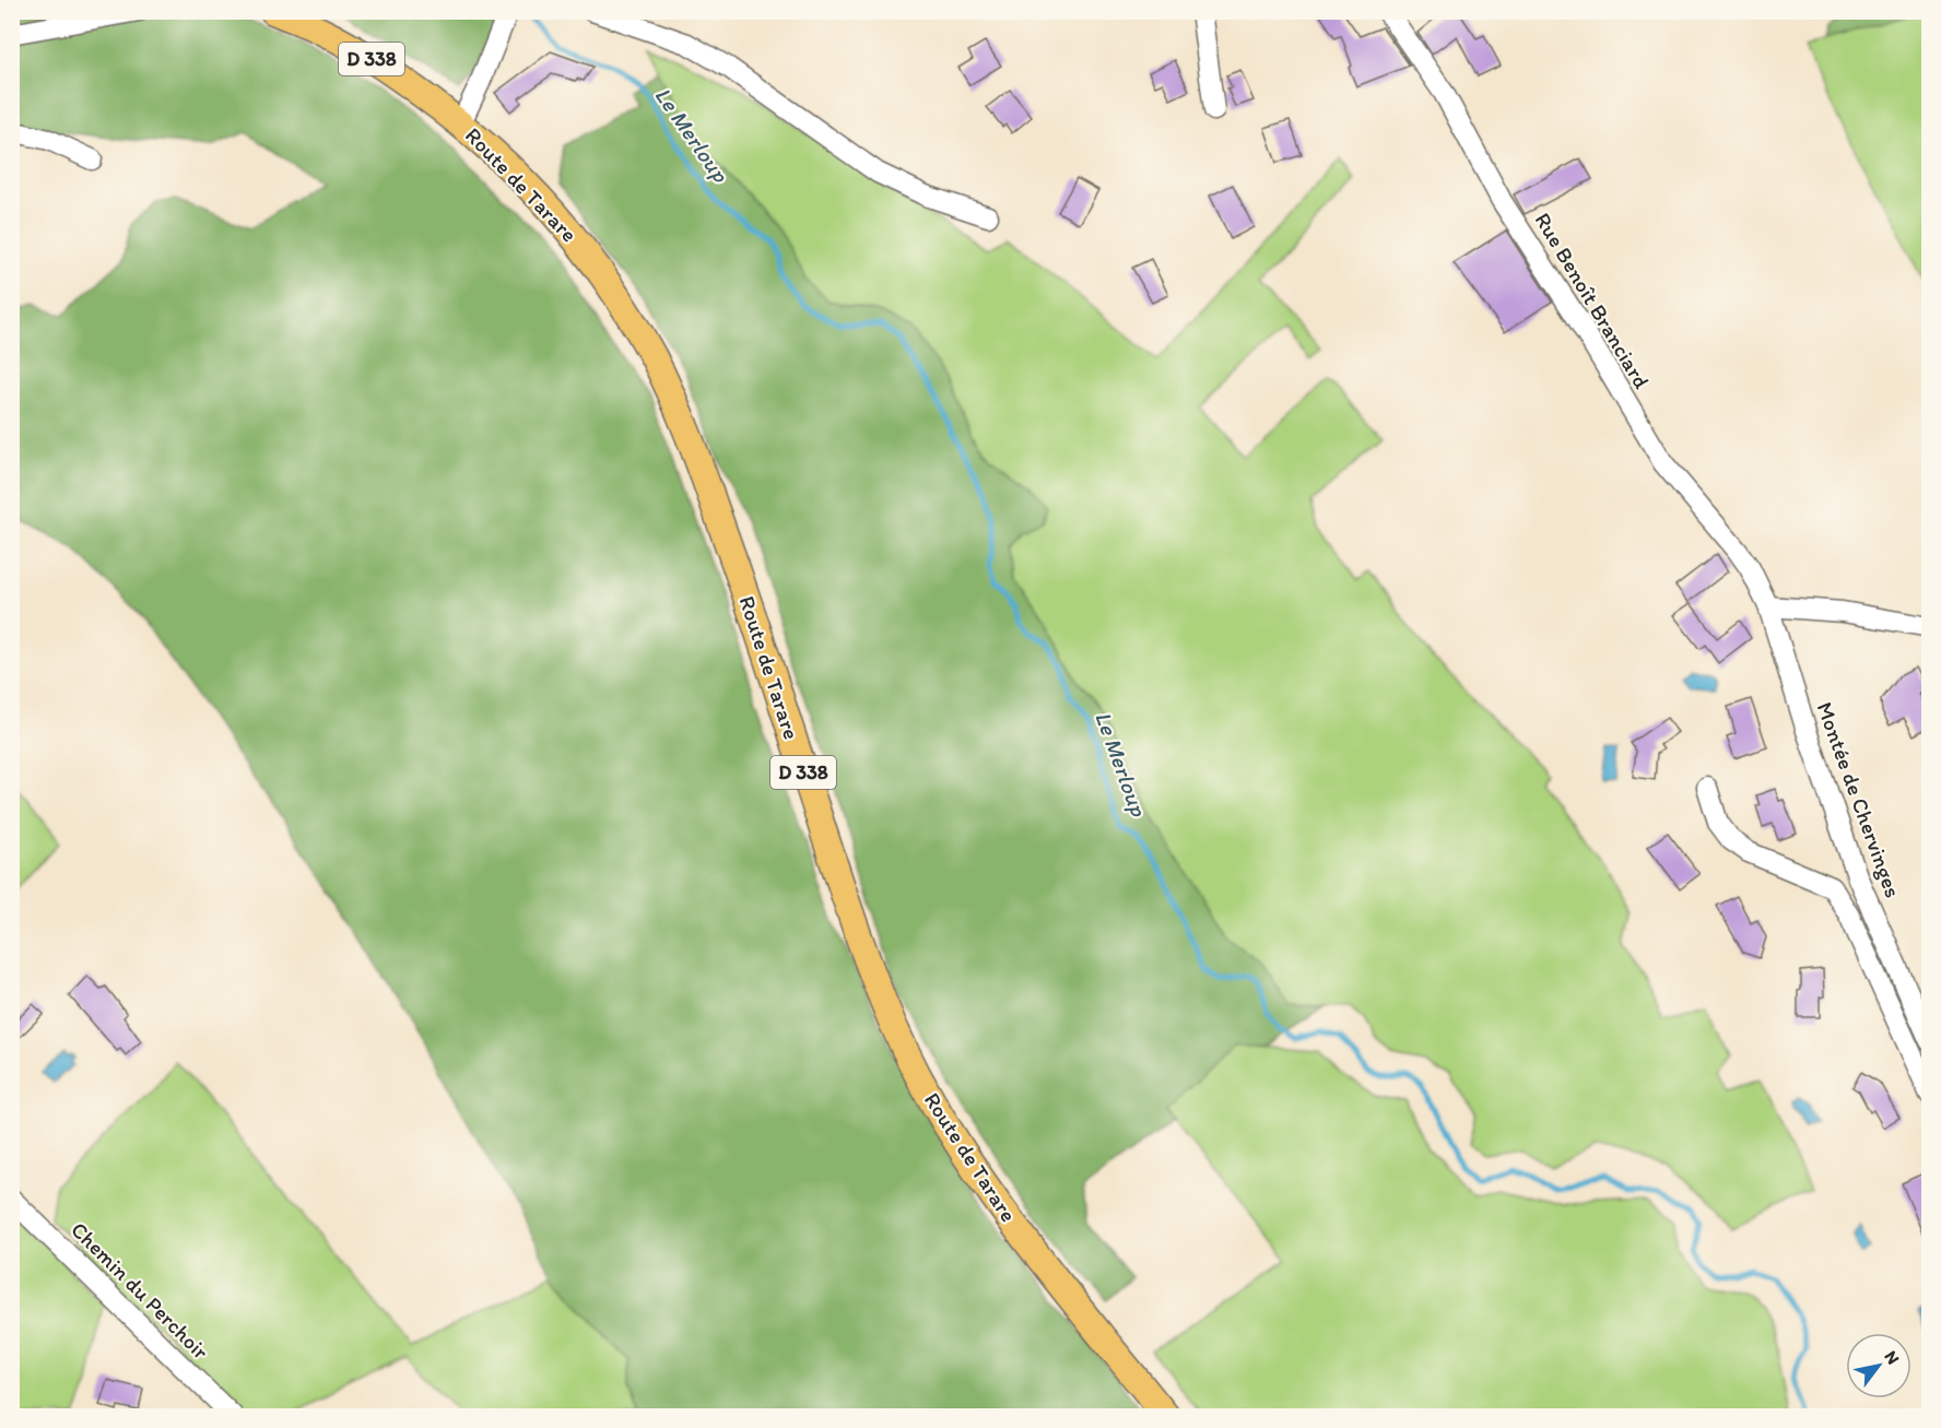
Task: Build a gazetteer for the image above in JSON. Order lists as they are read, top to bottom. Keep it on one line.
{"streets":{"main road":["D 338","Route de Tarare"],"street":["Rue Benoît Branciard","Montée de Chervinges","Chemin du Perchoir"]},"crossings":[["Rue Benoît Branciard","Montée de Chervinges"]],"water":["Le Merloup"],"north":"top right"}
